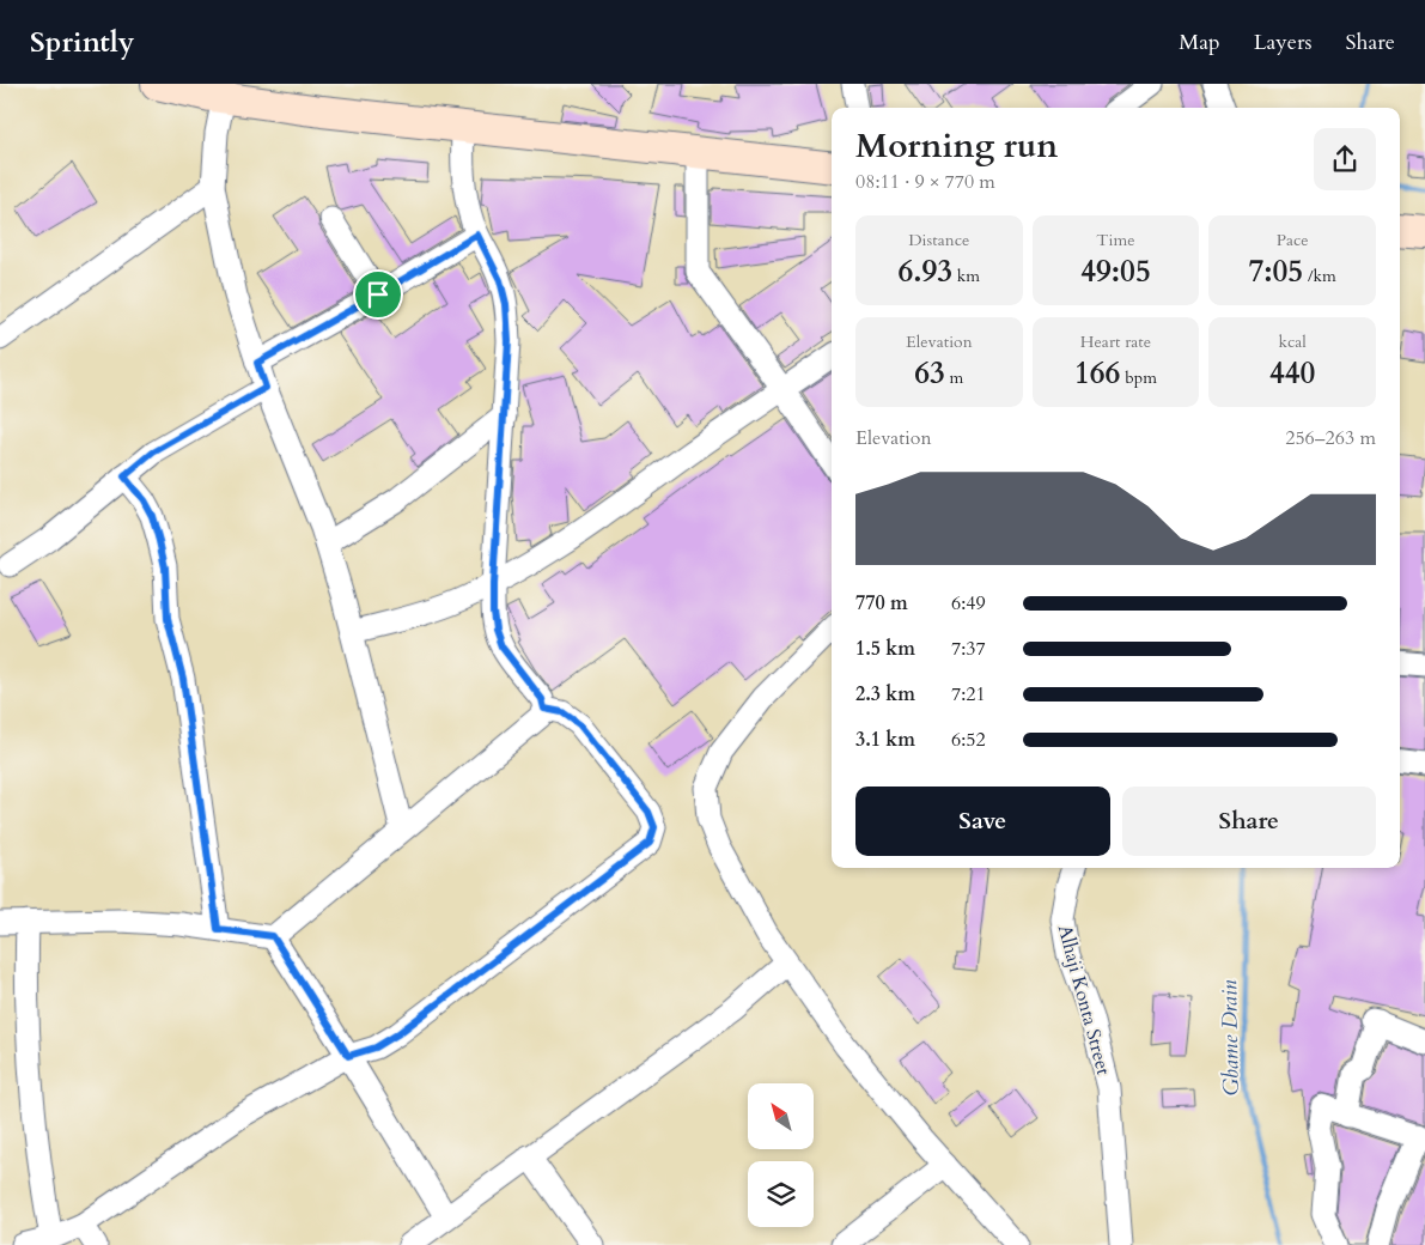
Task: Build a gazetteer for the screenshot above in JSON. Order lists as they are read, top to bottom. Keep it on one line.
{"streets":{"street":["Alhaji Konta Street"]},"water":["Gbame Drain"],"north":"top left","page":{"header":"Sprintly","nav":["Map","Layers","Share"],"heading":["Morning run","08:11 · 9 × 770 m"],"stats":[["Distance","6.93 km"],["Time","49:05"],["Pace","7:05 /km"],["Elevation","63 m"],["Heart rate","166 bpm"],["kcal","440"]],"chart":["Elevation","256–263 m"],"list":[{"name":"770 m","note":"6:49"},{"name":"1.5 km","note":"7:37"},{"name":"2.3 km","note":"7:21"},{"name":"3.1 km","note":"6:52"}],"buttons":["Save","Share"]}}
